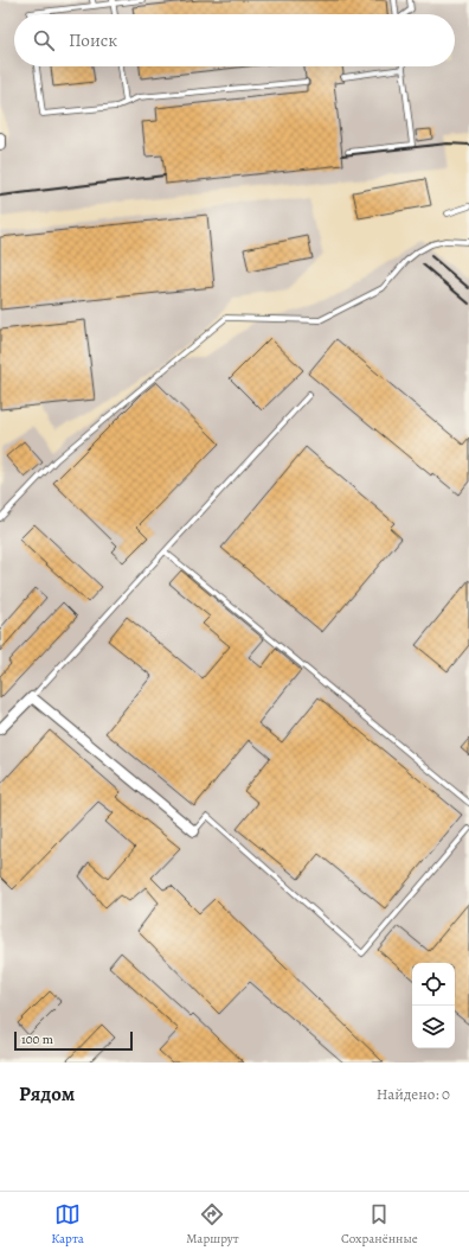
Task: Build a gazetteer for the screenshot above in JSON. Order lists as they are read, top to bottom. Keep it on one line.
{"scale_bar":"100 m","page":{"search":"Поиск","scale":"100 m","heading":["Рядом","Найдено: 0"],"nav":["Карта","Маршрут","Сохранённые"]}}
